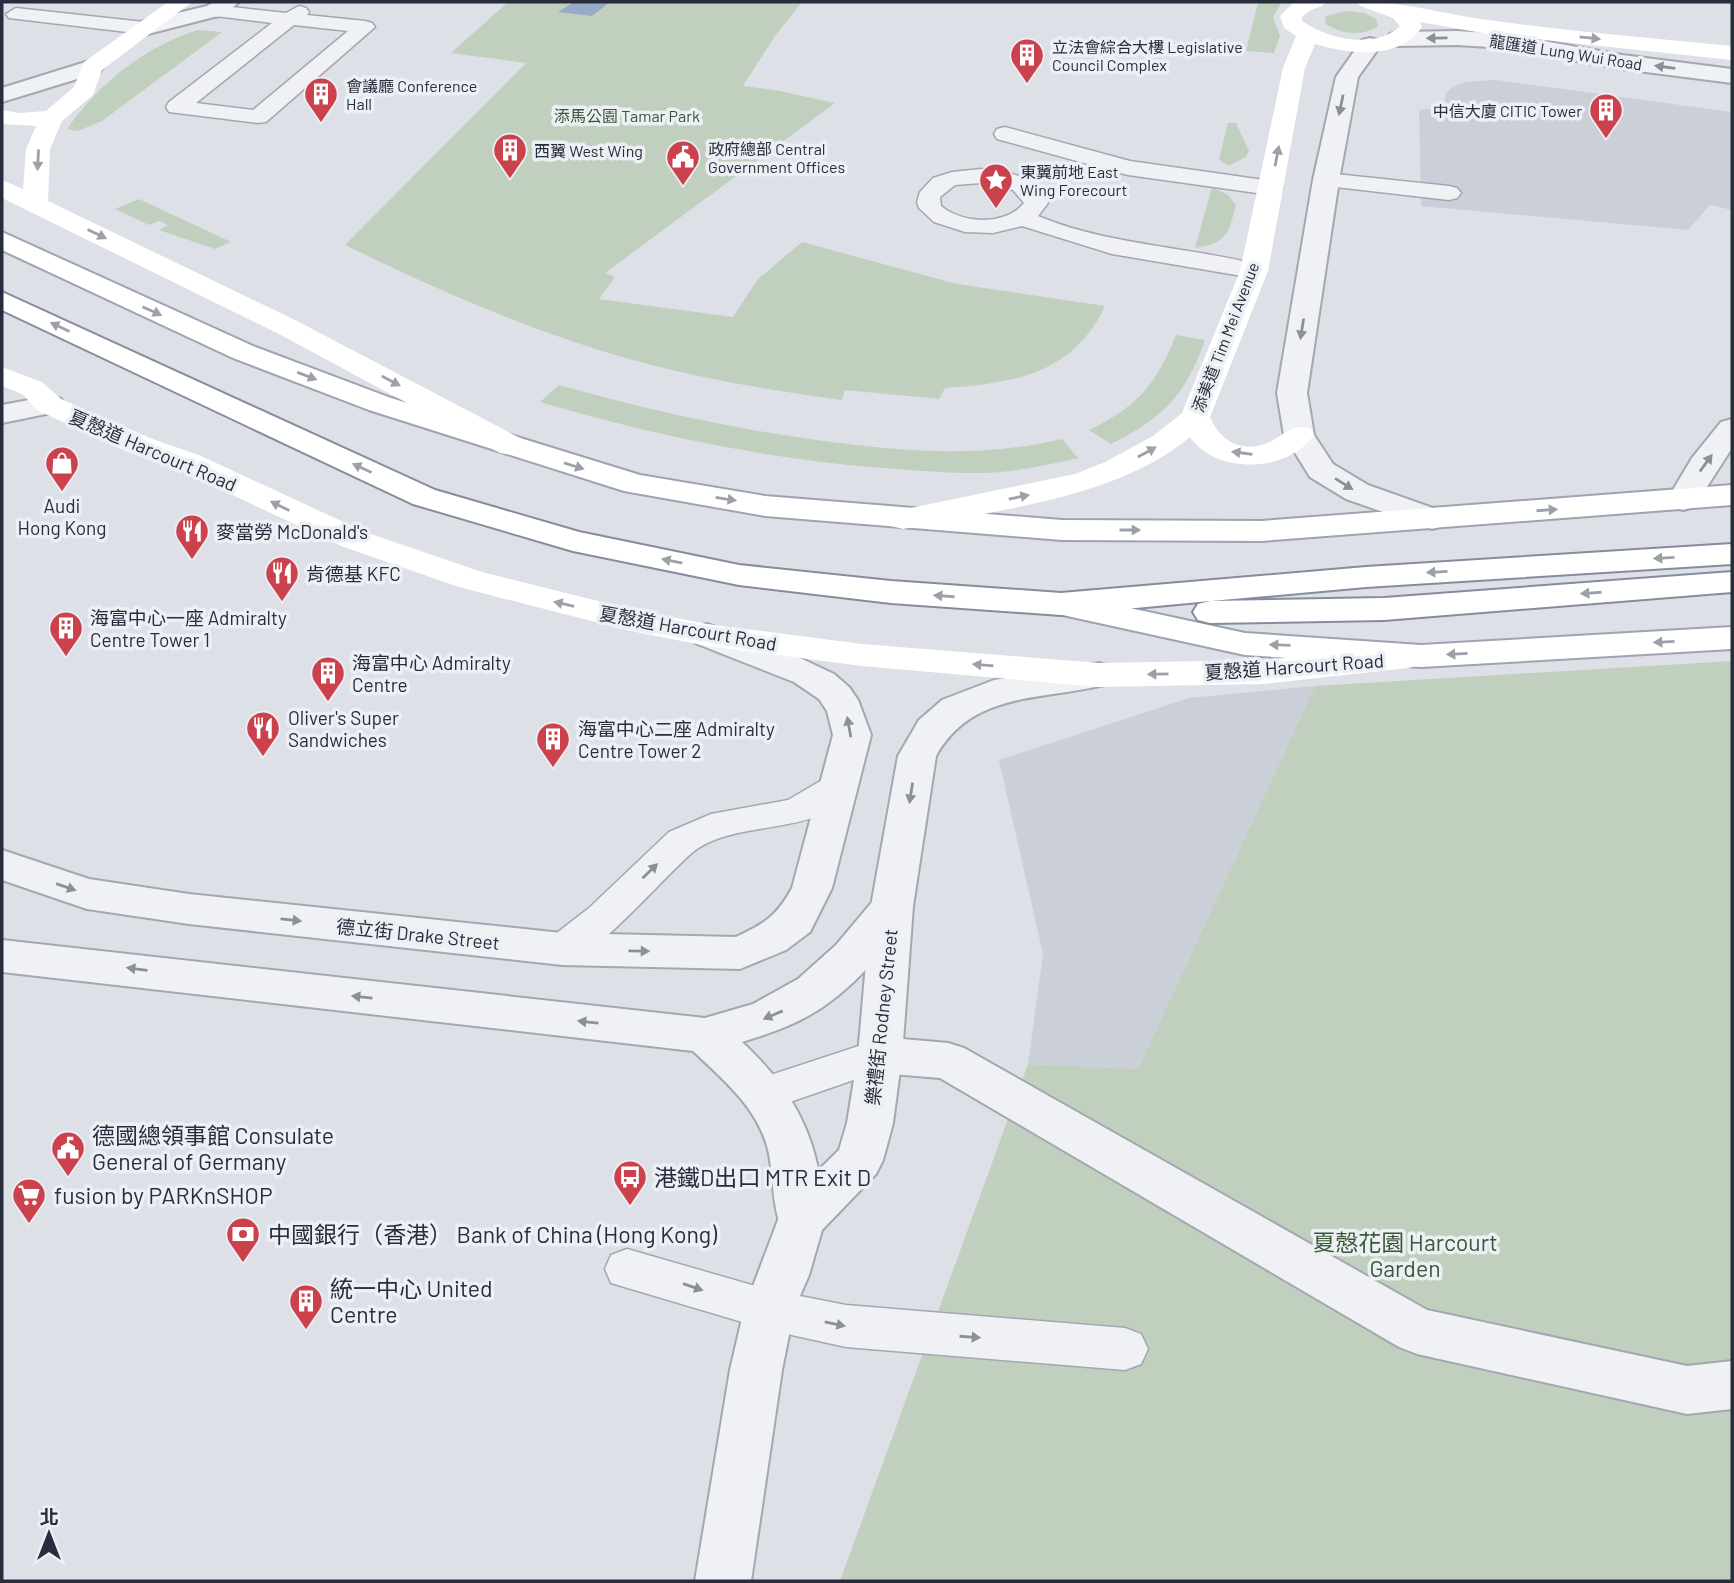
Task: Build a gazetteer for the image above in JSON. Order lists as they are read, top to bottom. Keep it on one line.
{"streets":{"main road":["龍匯道 Lung Wui Road","添美道 Tim Mei Avenue","夏慤道 Harcourt Road"],"street":["德立街 Drake Street","樂禮街 Rodney Street"]},"crossings":[["龍匯道 Lung Wui Road","添美道 Tim Mei Avenue"],["夏慤道 Harcourt Road","樂禮街 Rodney Street"]],"one_way":["添美道 Tim Mei Avenue"],"parks":["添馬公園 Tamar Park","夏慤花園 Harcourt Garden"],"places":{"building":["立法會綜合大樓 Legislative Council Complex","會議廳 Conference Hall","中信大廈 CITIC Tower","西翼 West Wing","海富中心一座 Admiralty Centre Tower 1","海富中心 Admiralty Centre","海富中心二座 Admiralty Centre Tower 2","統一中心 United Centre"],"public building":["政府總部 Central Government Offices","德國總領事館 Consulate General of Germany"],"place":["東翼前地 East Wing Forecourt"],"shop":["Audi Hong Kong"],"restaurant":["麥當勞 McDonald's","肯德基 KFC","Oliver's Super Sandwiches"],"bus stop":["港鐵D出口 MTR Exit D"],"supermarket":["fusion by PARKnSHOP"],"bank":["中國銀行（香港） Bank of China (Hong Kong)"]},"north":"top"}
